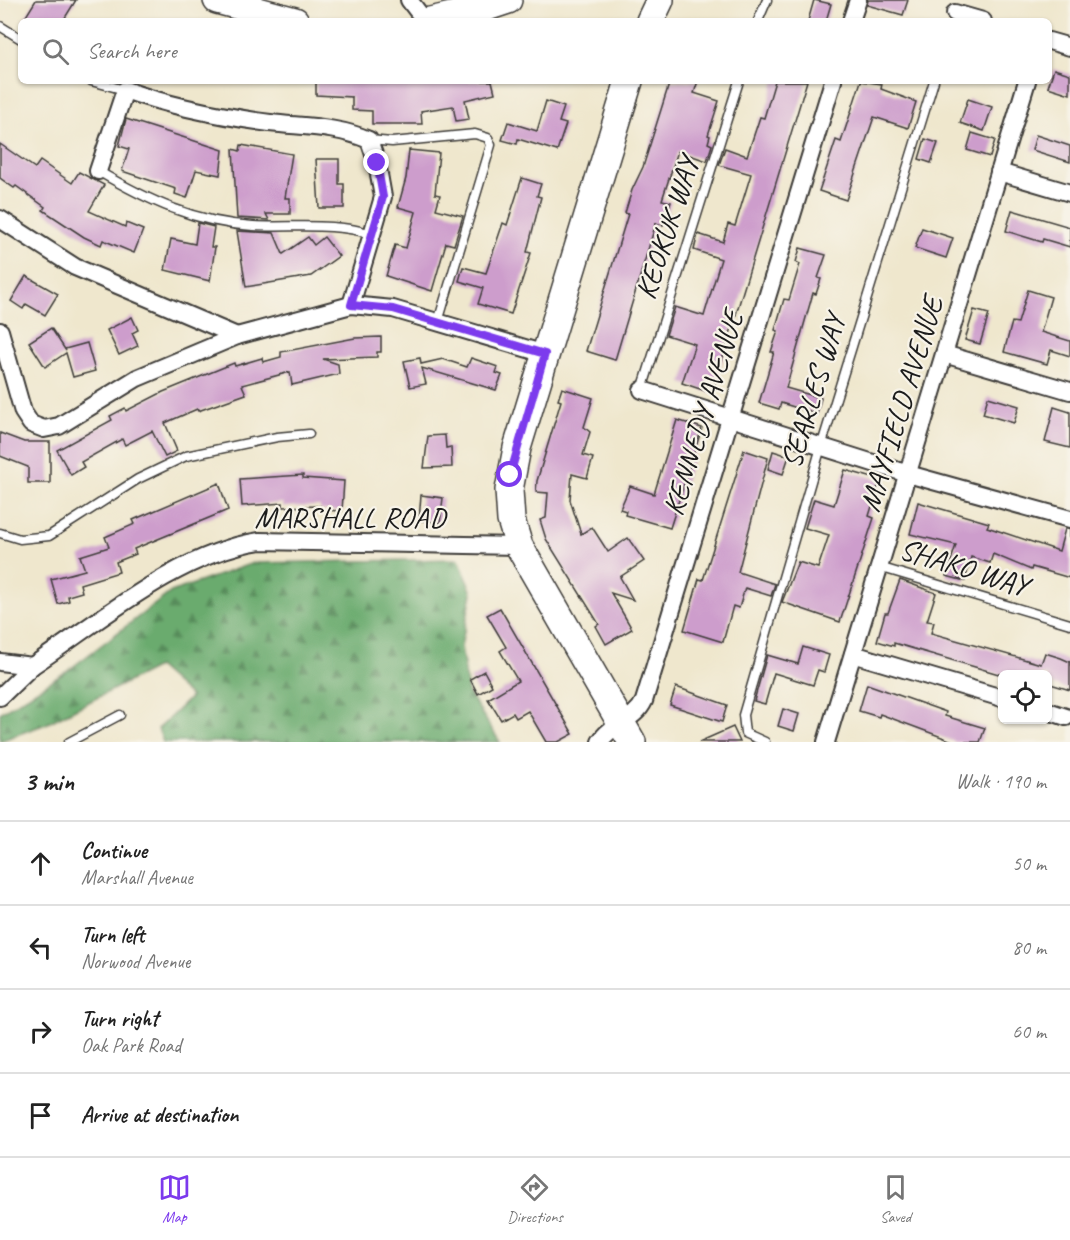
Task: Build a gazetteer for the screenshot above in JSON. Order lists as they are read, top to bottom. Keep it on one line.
{"streets":{"street":["MAYFIELD AVENUE","KENNEDY AVENUE","MARSHALL ROAD"],"lane":["KEOKUK WAY","SEARLES WAY","SHAKO WAY"]},"crossings":[["MAYFIELD AVENUE","SHAKO WAY"]],"page":{"search":"Search here","heading":["3 min","Walk · 190 m"],"list":[["Continue","Marshall Avenue","50 m"],["Turn left","Norwood Avenue","80 m"],["Turn right","Oak Park Road","60 m"],"Arrive at destination"],"nav":["Map","Directions","Saved"]}}
